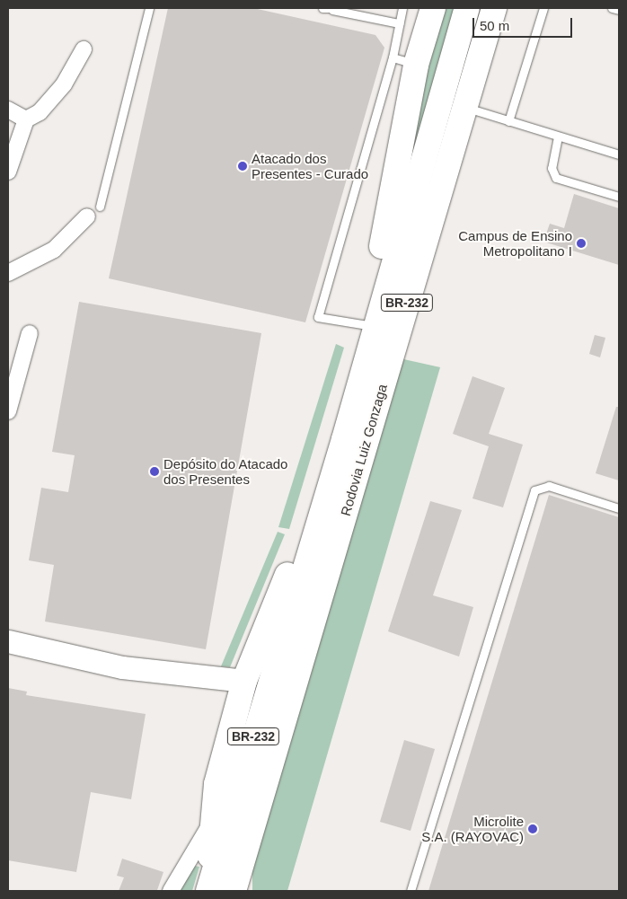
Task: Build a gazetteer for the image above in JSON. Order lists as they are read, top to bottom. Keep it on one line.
{"streets":{"highway":["BR-232","Rodovia Luiz Gonzaga"]},"places":["Atacado dos Presentes - Curado","Campus de Ensino Metropolitano I","Depósito do Atacado dos Presentes","Microlite S.A. (RAYOVAC)"],"scale_bar":"50 m"}
